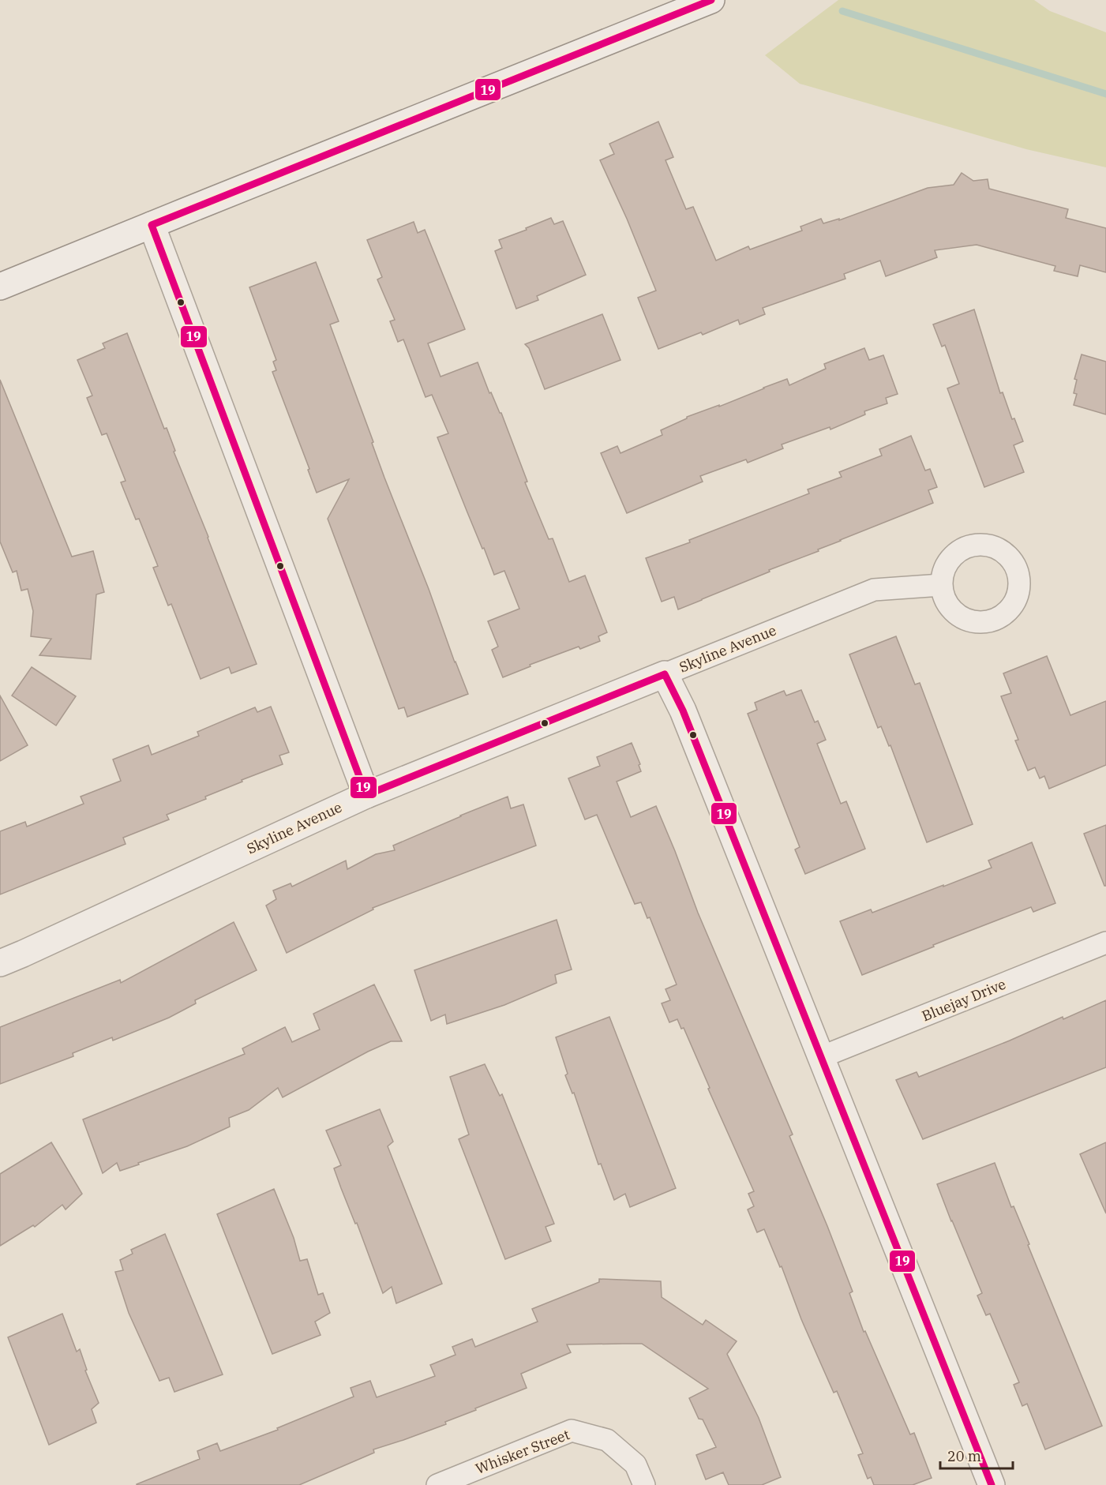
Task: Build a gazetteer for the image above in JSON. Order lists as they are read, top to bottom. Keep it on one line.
{"streets":{"street":["Skyline Avenue","Bluejay Drive","Whisker Street"]},"lines":["transit line 19"],"scale_bar":"20 m"}
